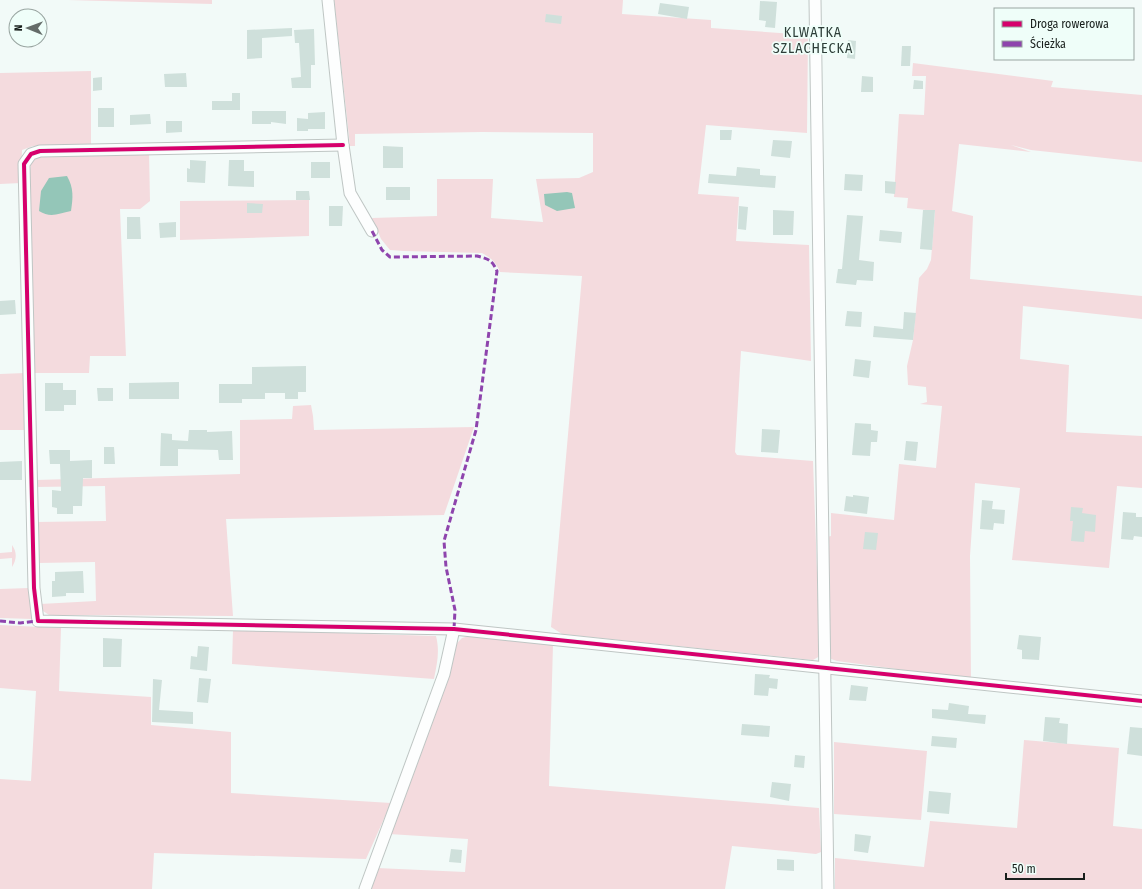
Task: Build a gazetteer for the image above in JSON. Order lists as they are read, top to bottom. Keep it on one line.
{"districts":["KLWATKA SZLACHECKA"],"legend":["Droga rowerowa","Ścieżka"],"scale_bar":"50 m","north":"left"}
